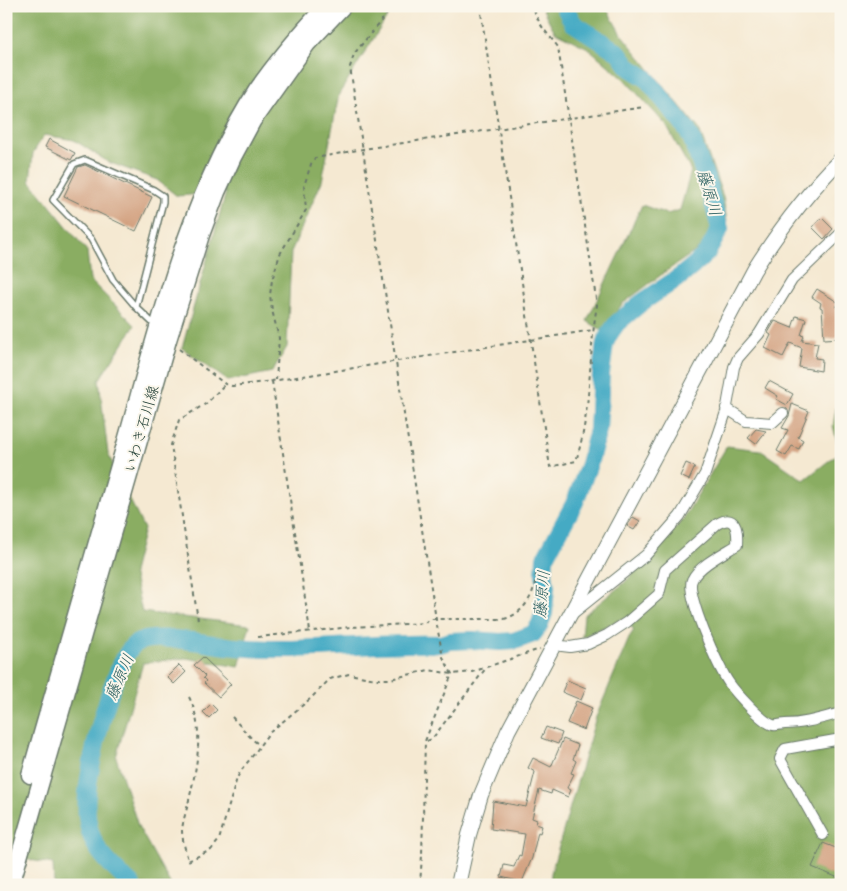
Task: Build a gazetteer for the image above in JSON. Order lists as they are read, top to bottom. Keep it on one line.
{"streets":{"main road":["いわき石川線"]},"water":["藤原川"]}
